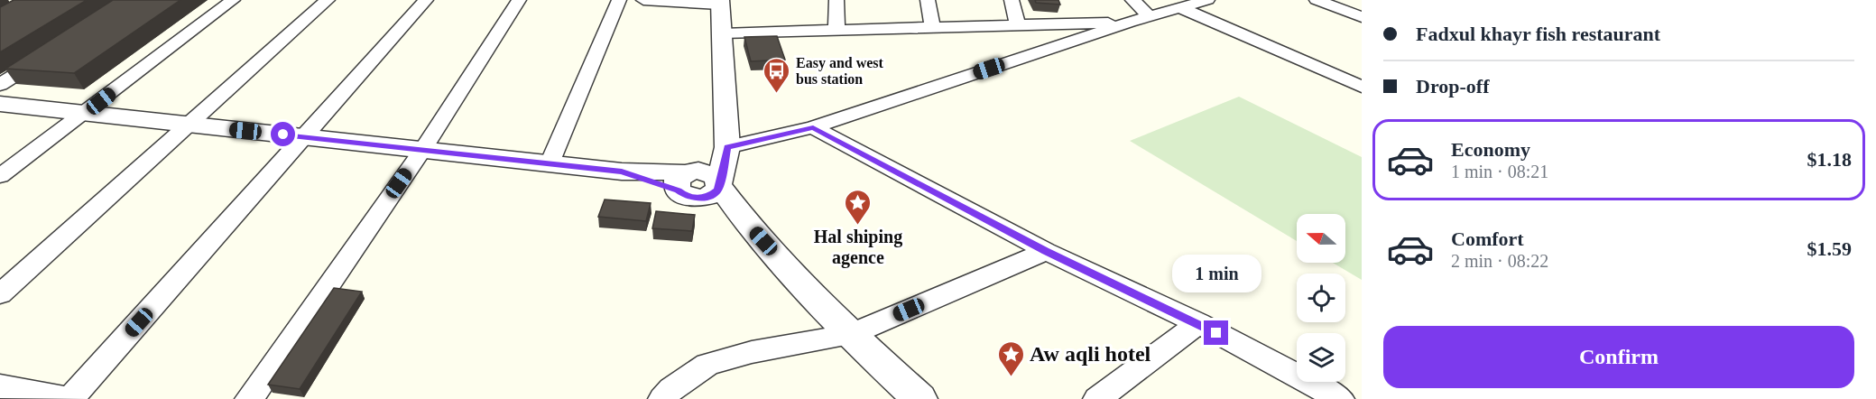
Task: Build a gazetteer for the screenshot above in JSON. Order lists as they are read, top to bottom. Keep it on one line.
{"places":{"bus stop":["Easy and west bus station"],"place":["Hal shiping agence","Aw aqli hotel"]},"north":"left","page":{"banner":["Fadxul khayr fish restaurant","Drop-off"],"list":[{"name":"Economy","note":"1 min · 08:21","value":"$1.18"},{"name":"Comfort","note":"2 min · 08:22","value":"$1.59"}],"bubble":"1 min","buttons":"Confirm"}}
